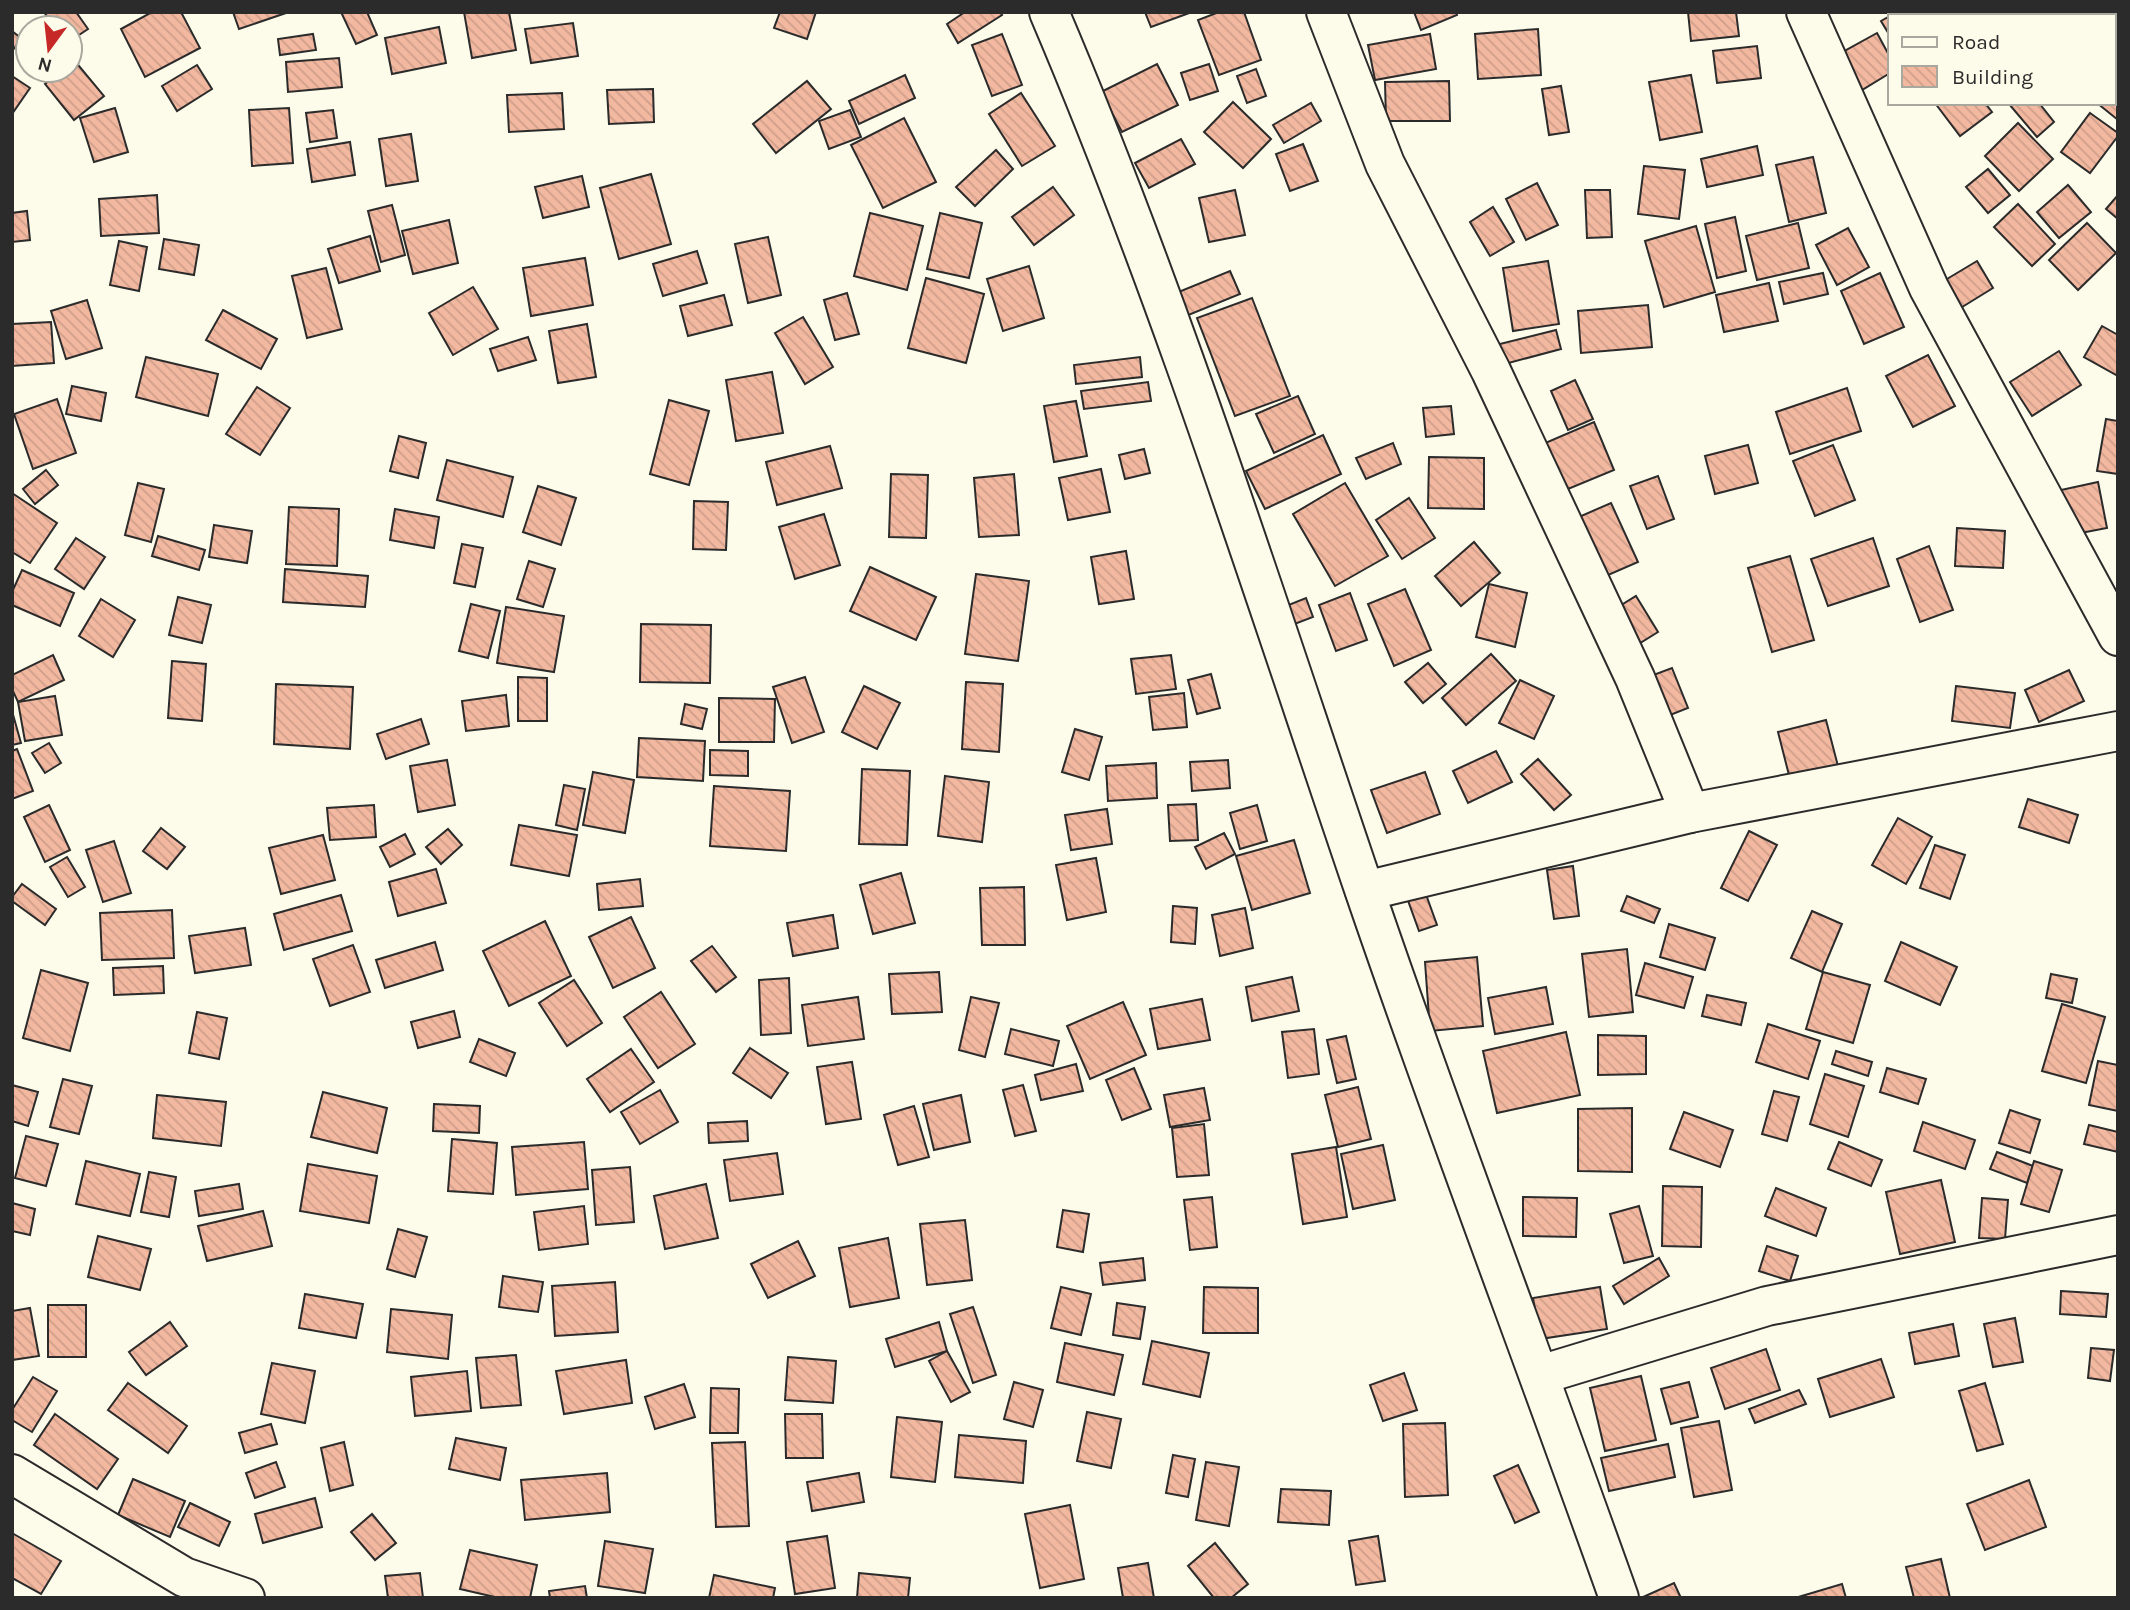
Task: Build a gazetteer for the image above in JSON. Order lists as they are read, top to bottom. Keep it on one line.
{"legend":["Road","Building"],"north":"bottom"}
